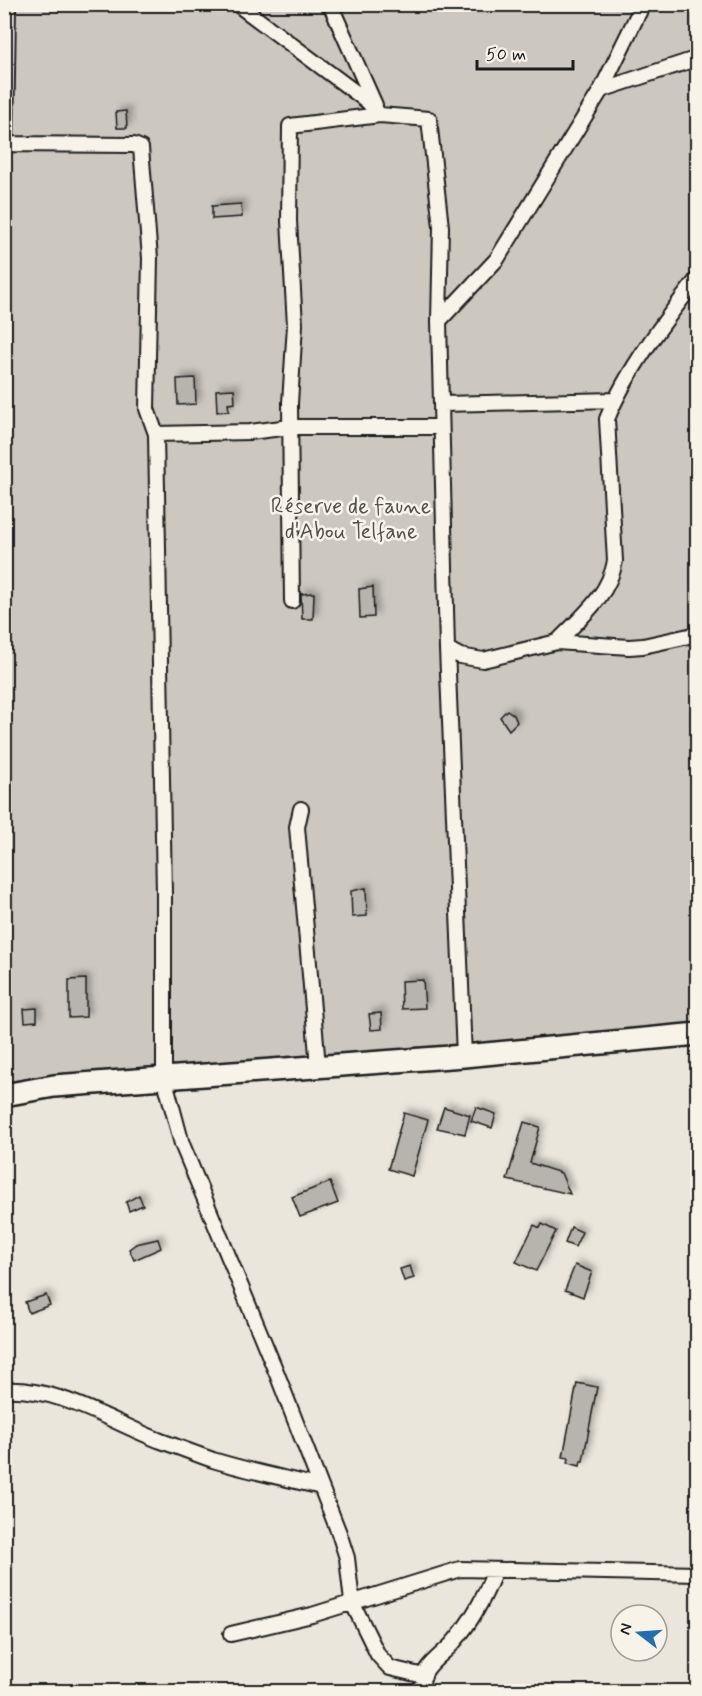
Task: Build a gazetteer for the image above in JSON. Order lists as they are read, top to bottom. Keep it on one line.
{"parks":["Réserve de faune d'Abou Telfane"],"scale_bar":"50 m","north":"left"}
